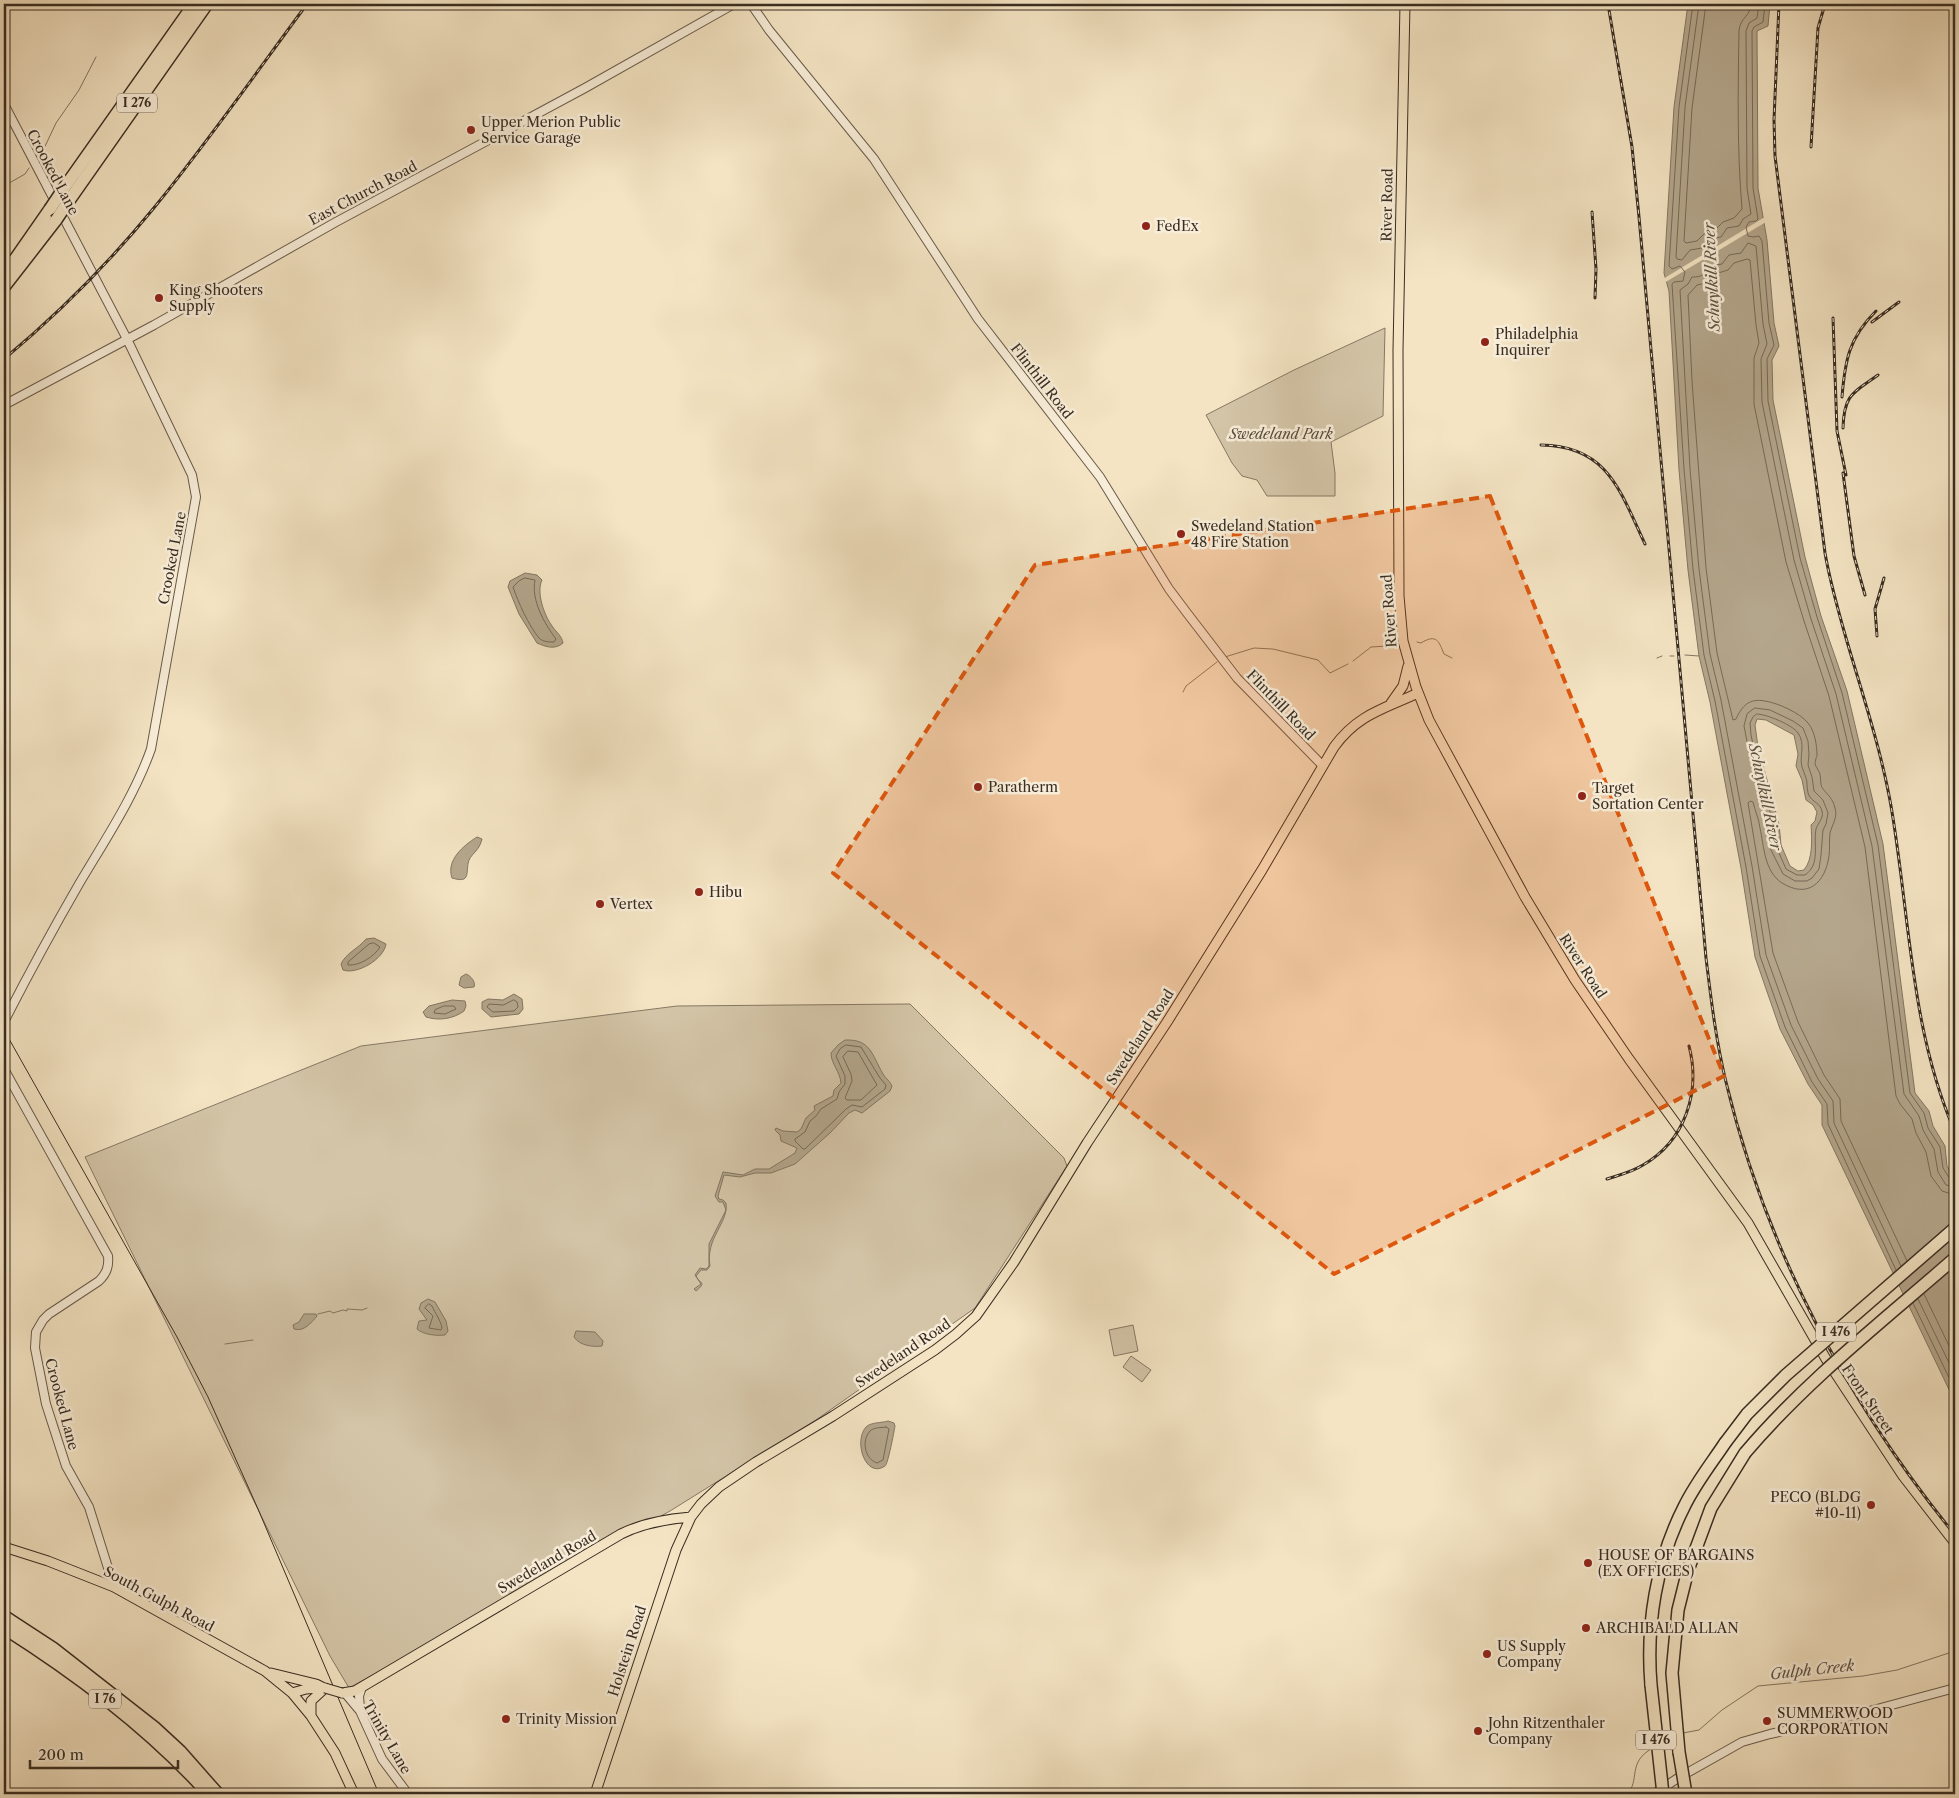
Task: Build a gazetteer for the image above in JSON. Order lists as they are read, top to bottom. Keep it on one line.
{"streets":{"highway":["I 276","I 476","I 76"],"main road":["River Road","Swedeland Road","Front Street","South Gulph Road","Holstein Road"],"street":["Crooked Lane","East Church Road","Flinthill Road","Trinity Lane"]},"crossings":[["Crooked Lane","East Church Road"],["Crooked Lane","South Gulph Road"],["River Road","Swedeland Road"],["River Road","Front Street"],["Flinthill Road","Swedeland Road"],["Swedeland Road","Holstein Road"],["Swedeland Road","Trinity Lane"]],"water":["Schuylkill River","Gulph Creek"],"parks":["Swedeland Park"],"places":["Upper Merion Public Service Garage","FedEx","King Shooters Supply","Philadelphia Inquirer","Swedeland Station 48 Fire Station","Paratherm","Target Sortation Center","Hibu","Vertex","PECO (BLDG #10-11)","HOUSE OF BARGAINS (EX OFFICES)","ARCHIBALD ALLAN","US Supply Company","Trinity Mission","SUMMERWOOD CORPORATION","John Ritzenthaler Company"],"scale_bar":"200 m"}
